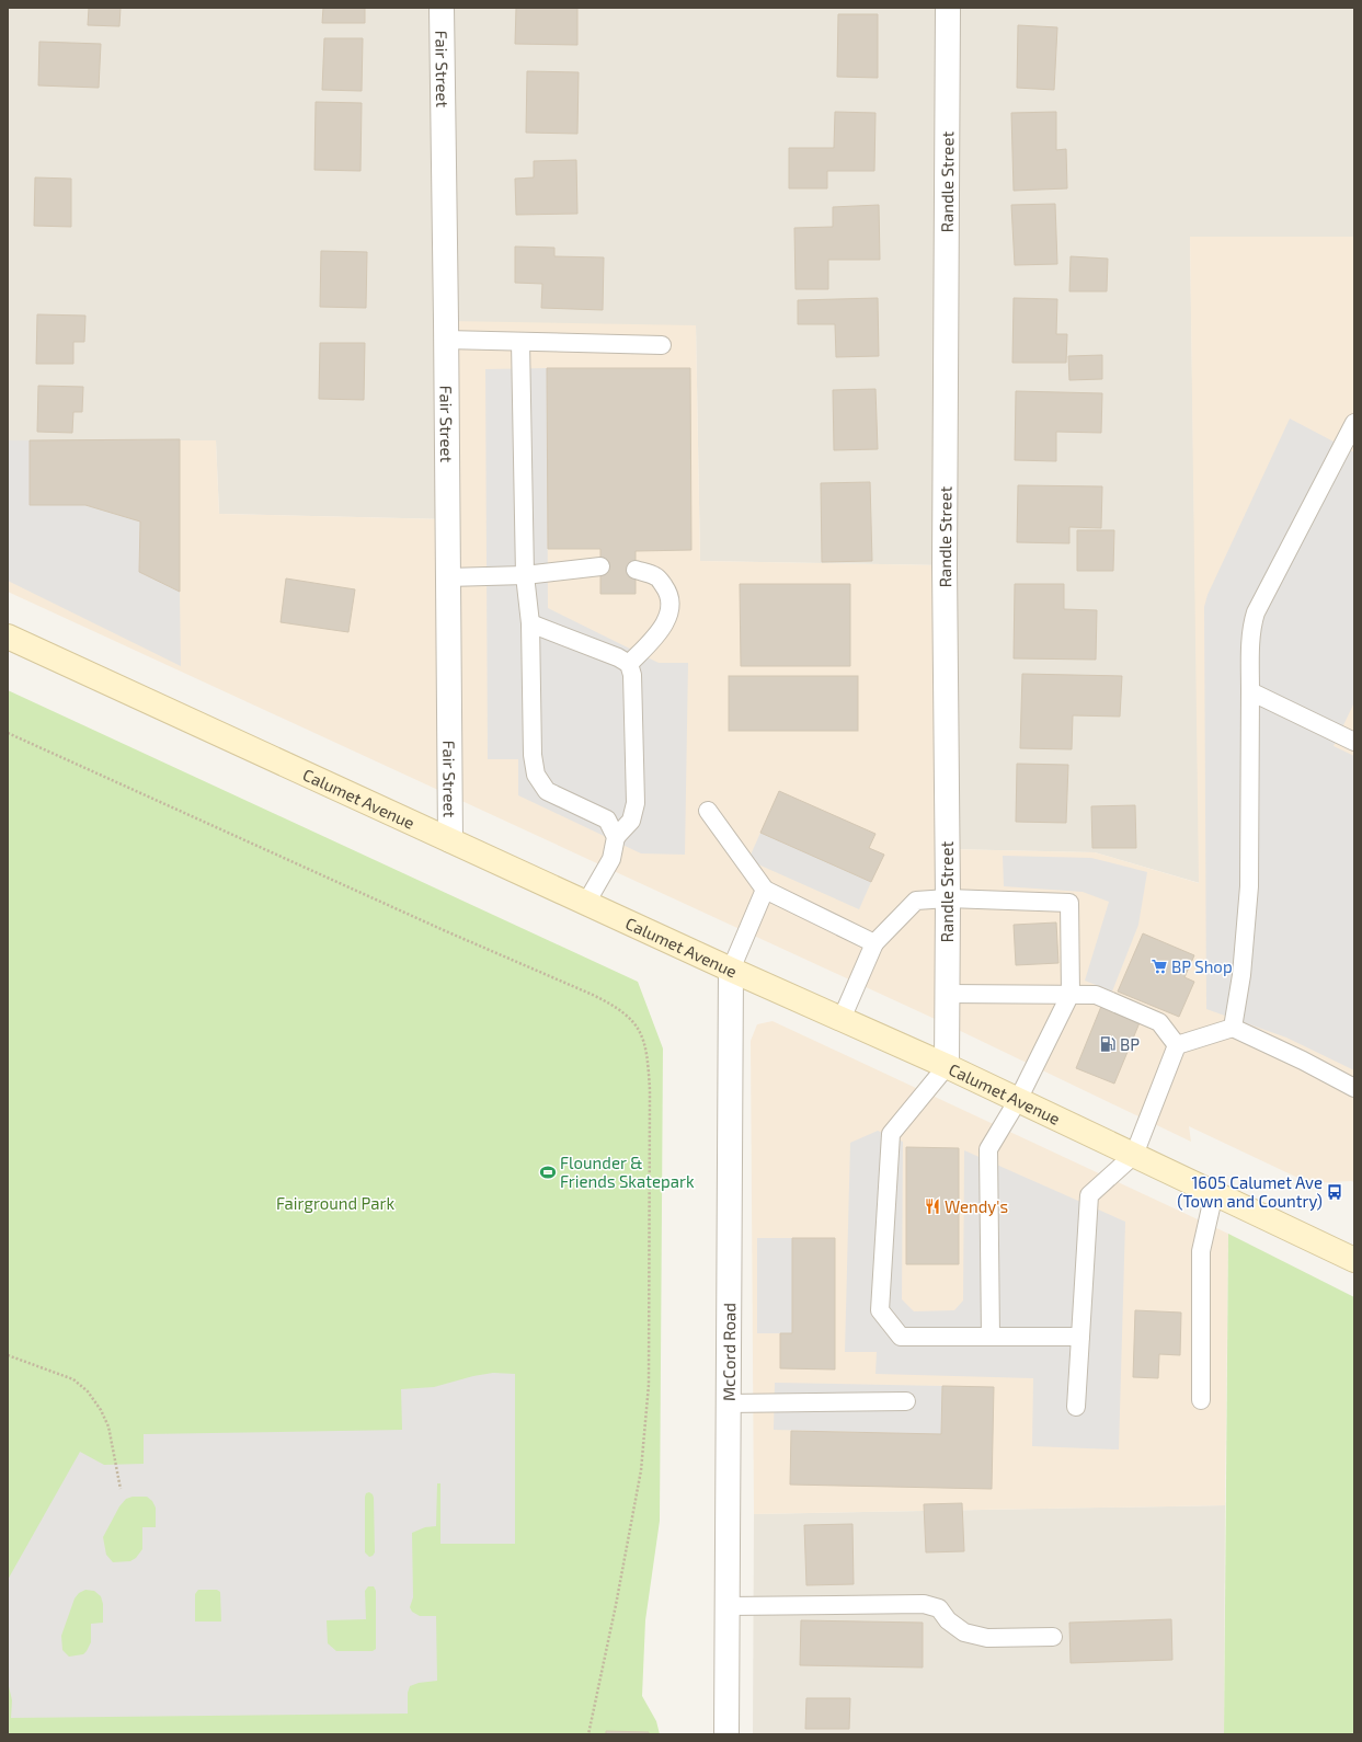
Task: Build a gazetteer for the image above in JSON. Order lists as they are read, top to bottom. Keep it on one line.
{"streets":{"main road":["Calumet Avenue"],"street":["Fair Street","Randle Street","McCord Road"]},"crossings":[["Fair Street","Calumet Avenue"],["Randle Street","Calumet Avenue"],["Calumet Avenue","McCord Road"]],"parks":["Fairground Park"],"places":{"supermarket":["BP Shop"],"fuel station":["BP"],"sports":["Flounder & Friends Skatepark"],"bus stop":["1605 Calumet Ave (Town and Country)"],"restaurant":["Wendy's"]}}
